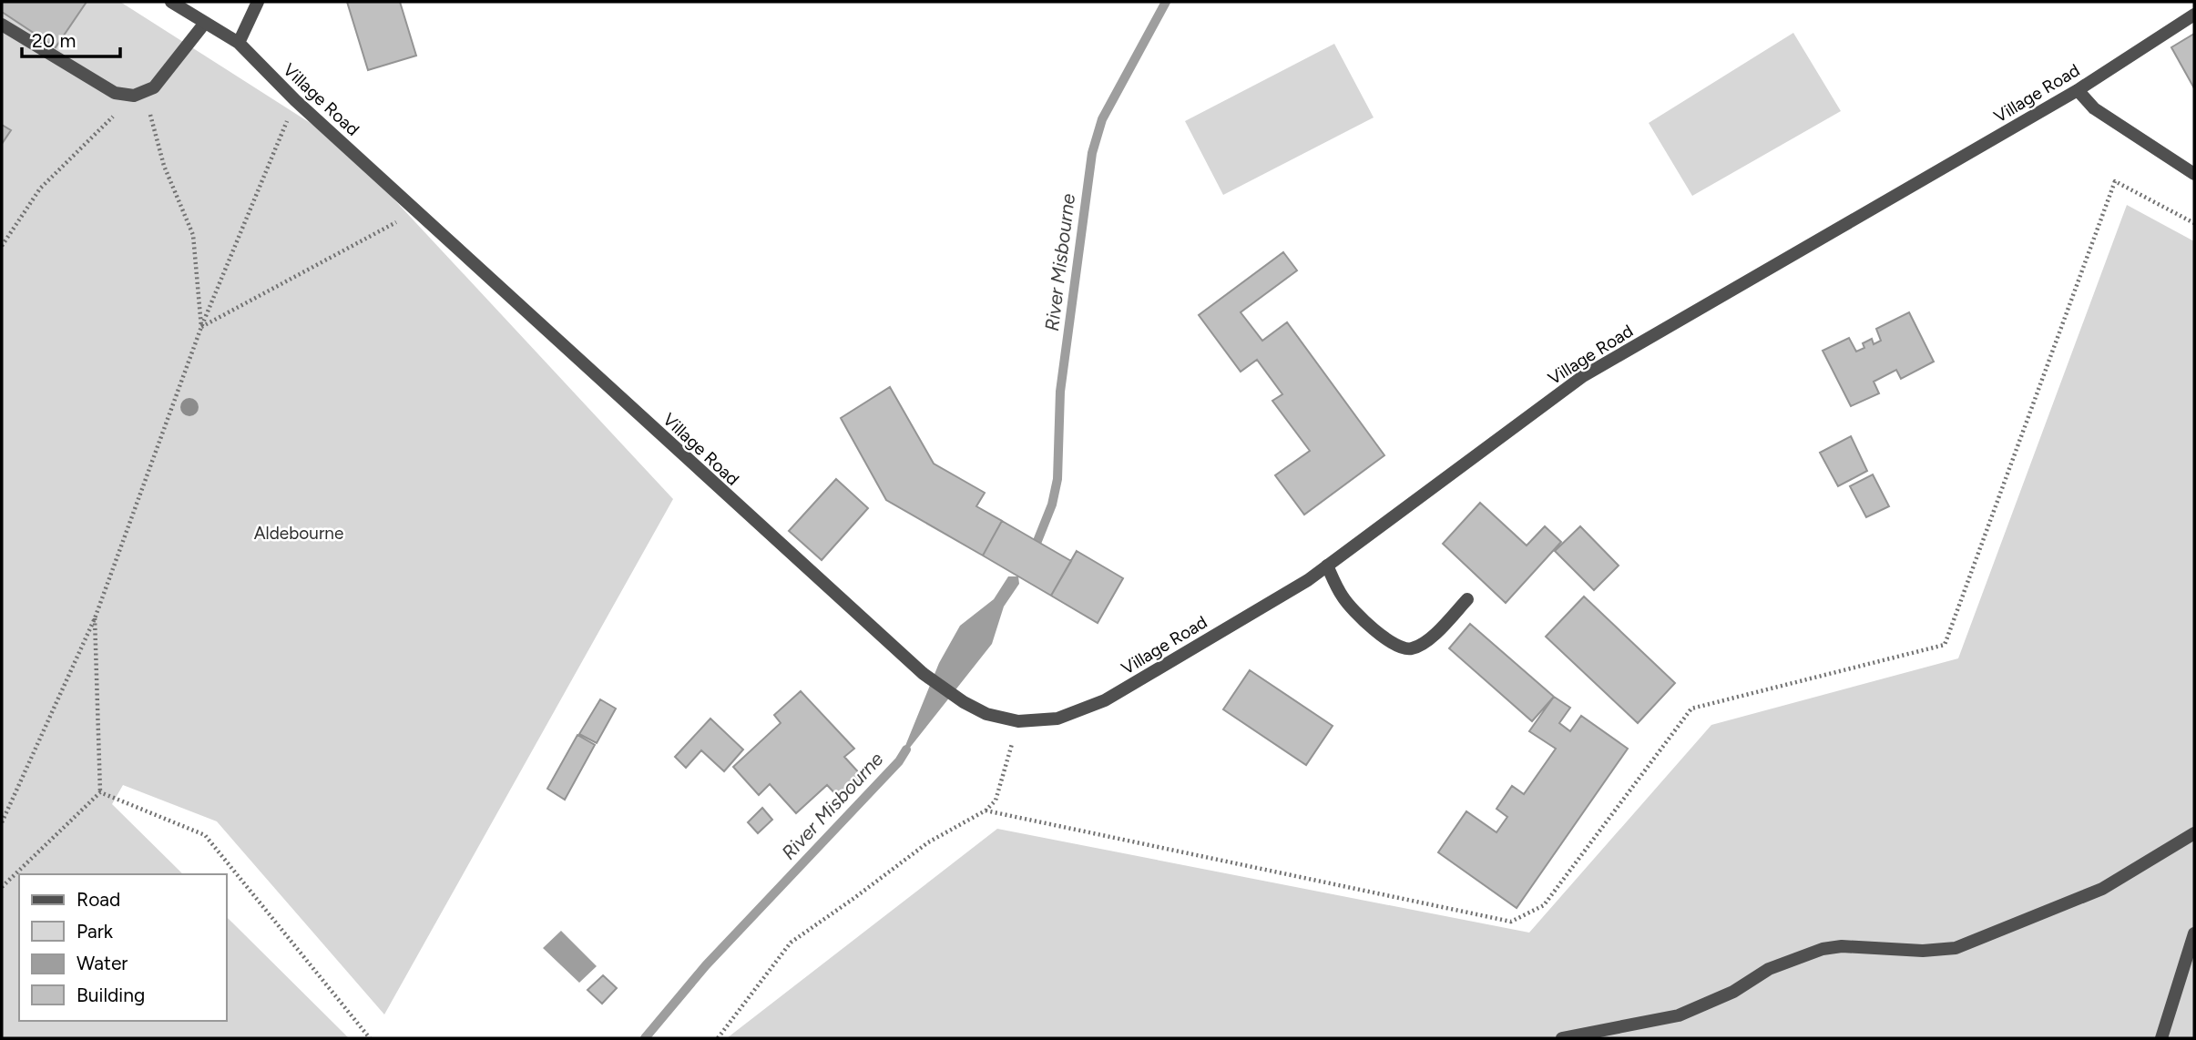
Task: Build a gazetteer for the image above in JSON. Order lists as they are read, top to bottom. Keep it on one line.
{"streets":{"street":["Village Road"]},"water":["River Misbourne"],"parks":["Aldebourne"],"legend":["Road","Park","Water","Building"],"scale_bar":"20 m"}
